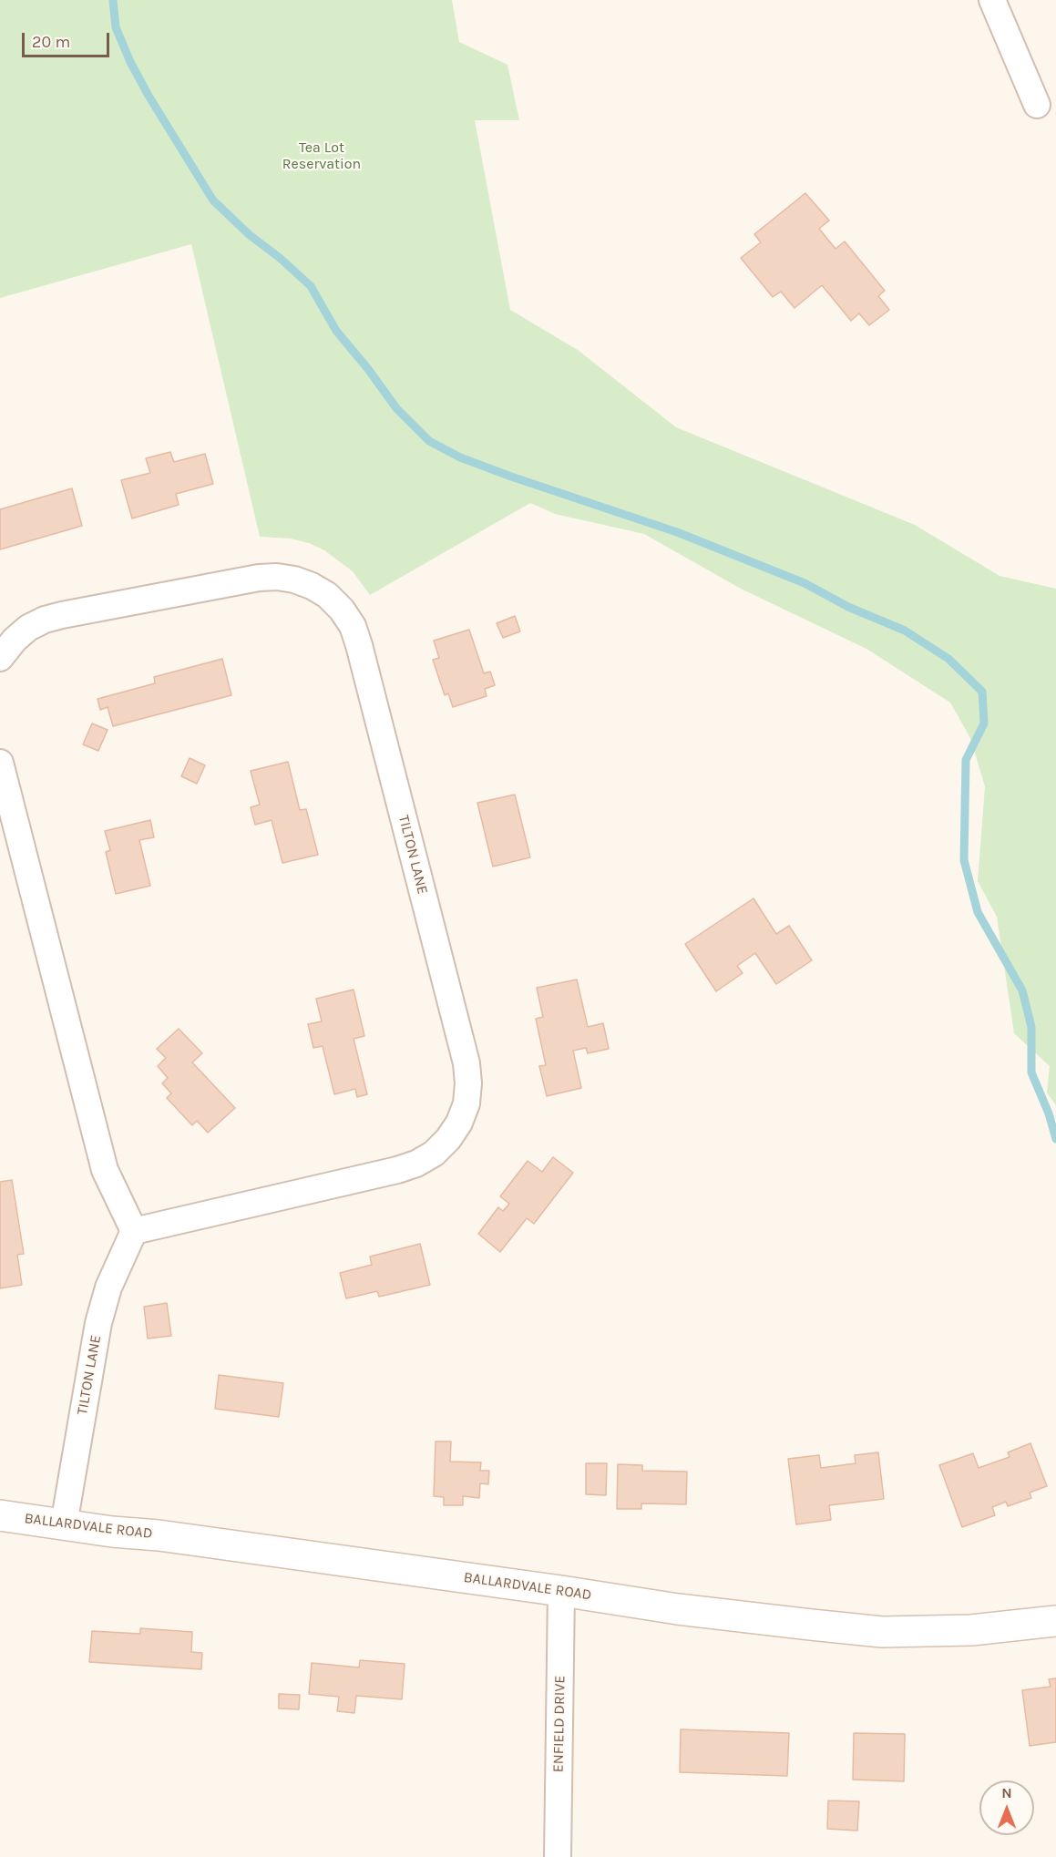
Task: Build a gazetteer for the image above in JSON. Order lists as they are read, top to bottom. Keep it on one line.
{"streets":{"street":["TILTON LANE","BALLARDVALE ROAD","ENFIELD DRIVE"]},"crossings":[["TILTON LANE","BALLARDVALE ROAD"],["BALLARDVALE ROAD","ENFIELD DRIVE"]],"parks":["Tea Lot Reservation"],"scale_bar":"20 m","north":"top"}
